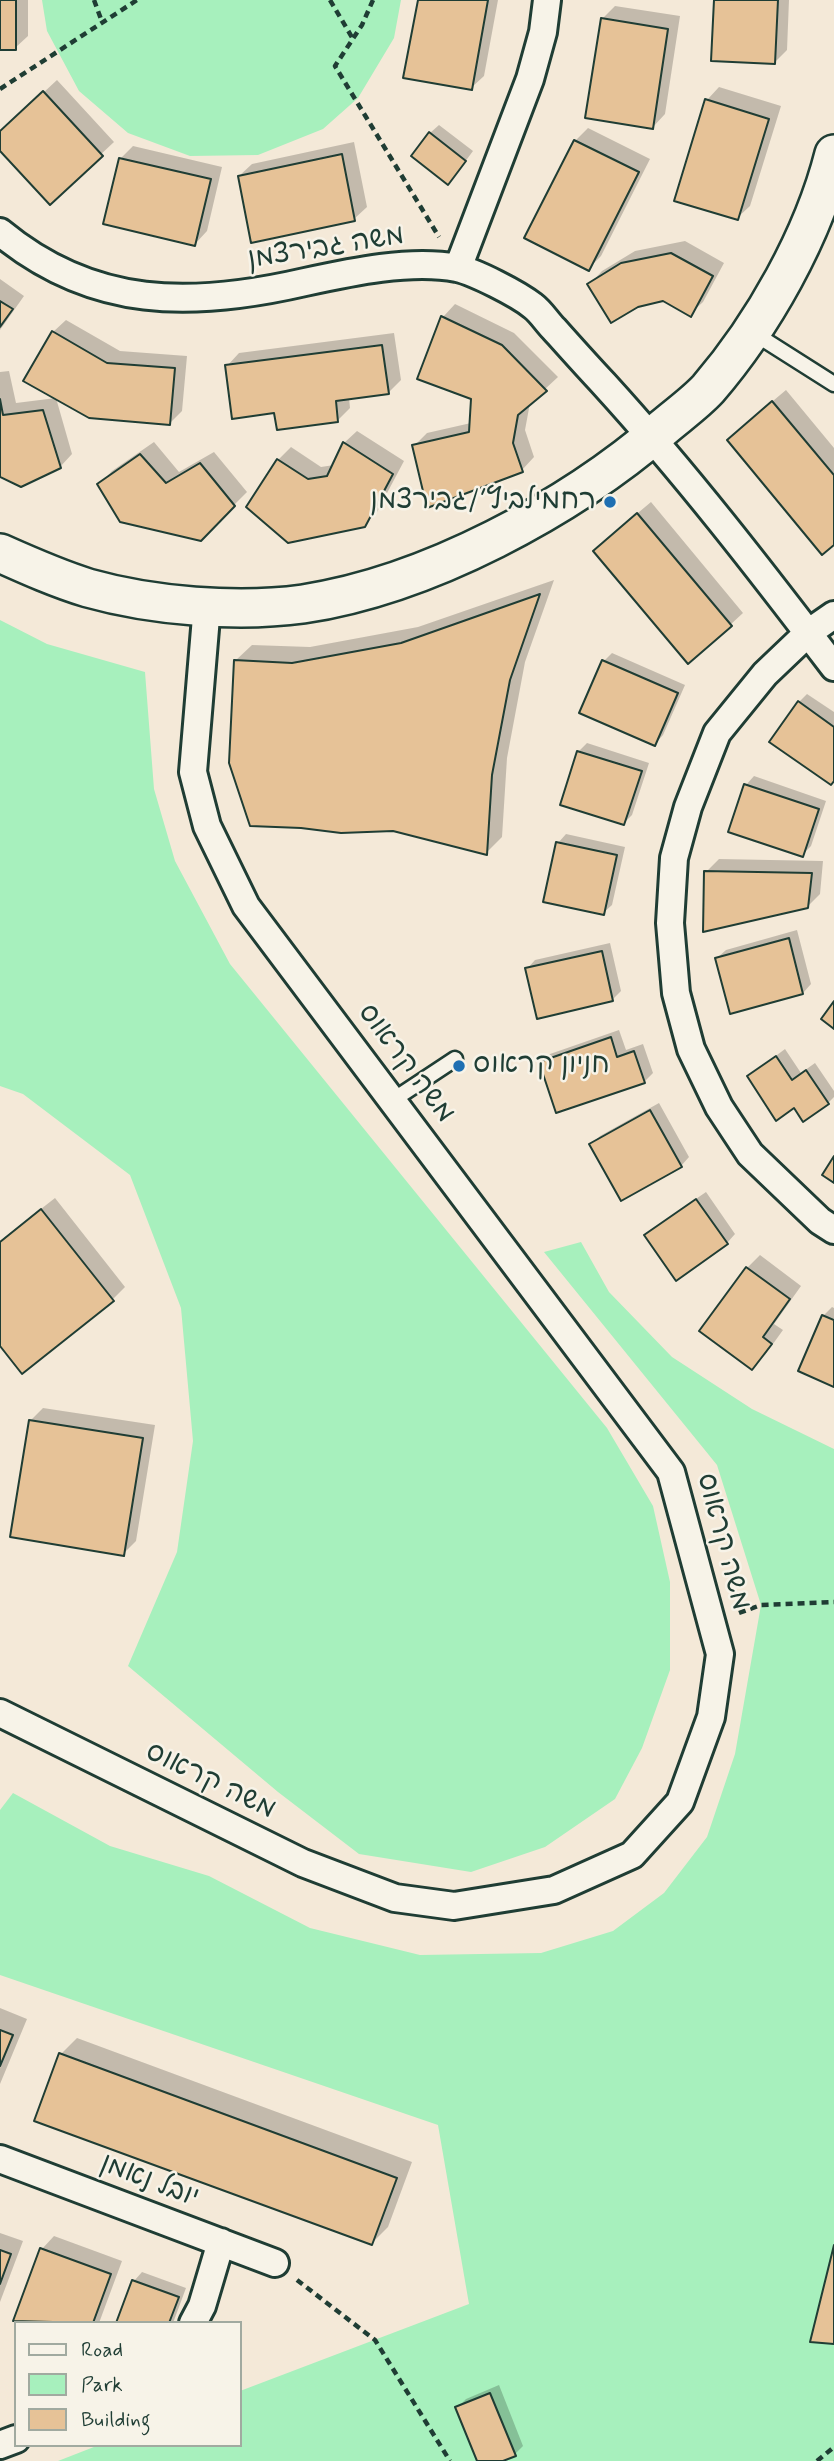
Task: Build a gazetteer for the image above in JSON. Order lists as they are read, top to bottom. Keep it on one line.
{"streets":{"street":["משה גבירצמן","משה קראוס","יובל נאמן"]},"places":["רחמילביץ׳/גבירצמן","חניון קראוס"],"legend":["Road","Park","Building"]}
